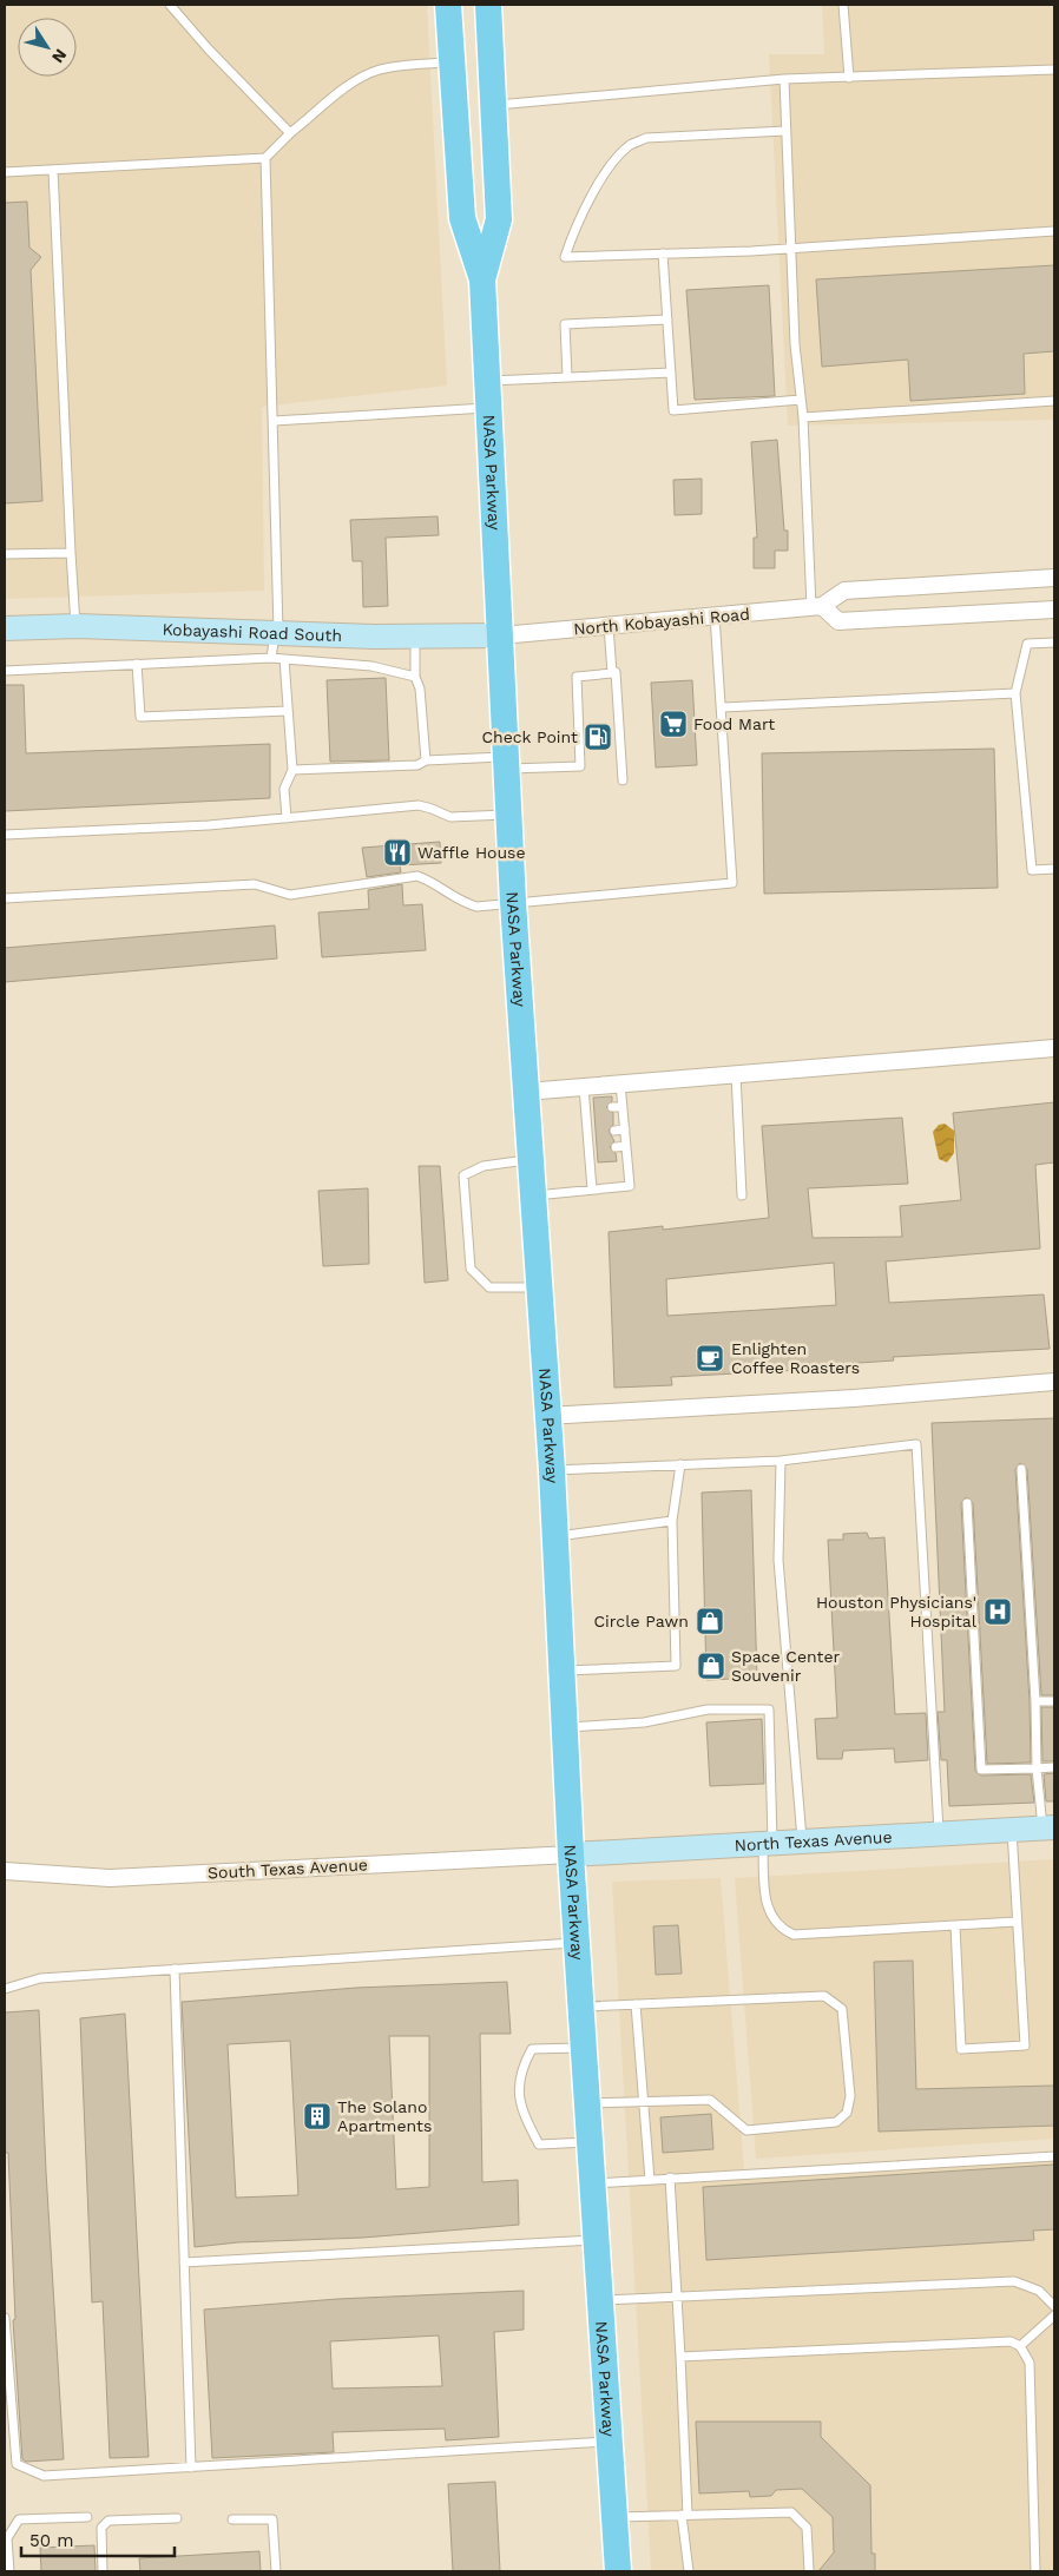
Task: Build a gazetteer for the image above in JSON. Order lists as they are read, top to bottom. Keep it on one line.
{"streets":{"main road":["NASA Parkway"],"street":["North Kobayashi Road","Kobayashi Road South","North Texas Avenue","South Texas Avenue"]},"crossings":[["NASA Parkway","North Kobayashi Road"],["NASA Parkway","Kobayashi Road South"],["NASA Parkway","North Texas Avenue"],["NASA Parkway","South Texas Avenue"],["North Kobayashi Road","Kobayashi Road South"],["North Texas Avenue","South Texas Avenue"]],"places":{"supermarket":["Food Mart"],"fuel station":["Check Point"],"restaurant":["Waffle House"],"cafe":["Enlighten Coffee Roasters"],"hospital":["Houston Physicians' Hospital"],"shop":["Circle Pawn","Space Center Souvenir"],"building":["The Solano Apartments"]},"scale_bar":"50 m","north":"bottom right"}
